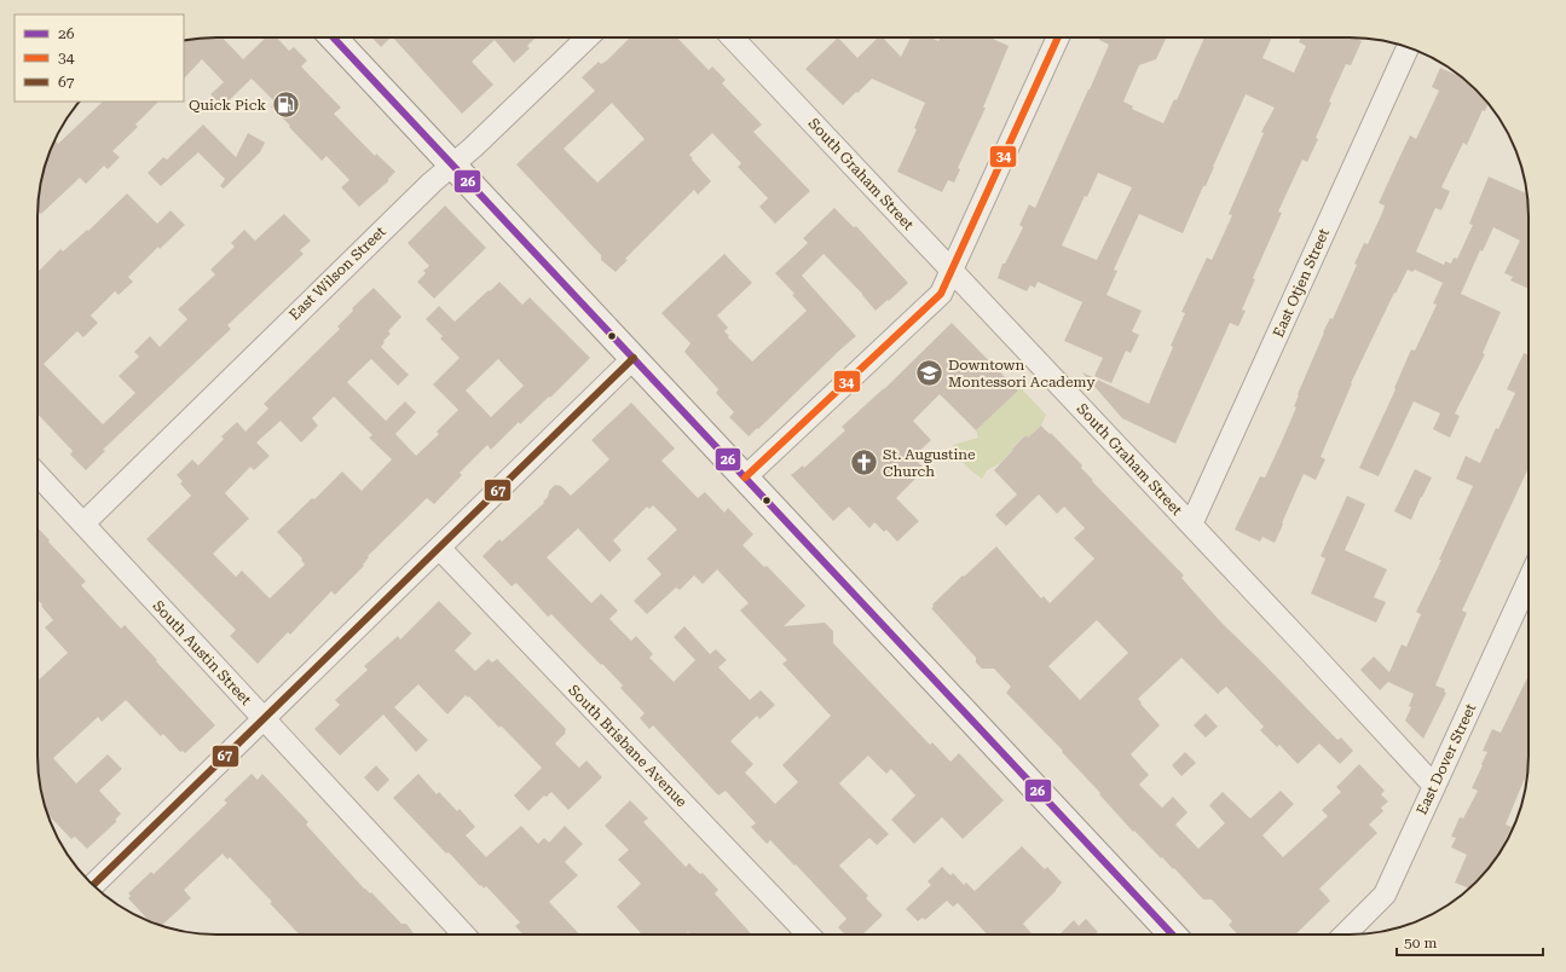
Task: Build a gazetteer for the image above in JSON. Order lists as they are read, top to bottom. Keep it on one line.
{"streets":{"street":["South Graham Street","East Wilson Street","East Otjen Street","South Austin Street","South Brisbane Avenue","East Dover Street"]},"crossings":[["South Graham Street","East Otjen Street"],["South Graham Street","East Dover Street"],["East Wilson Street","South Austin Street"]],"places":{"fuel station":["Quick Pick"],"school or university":["Downtown Montessori Academy"],"church":["St. Augustine Church"]},"lines":["transit line 26","transit line 34","transit line 67"],"legend":["26","34","67"],"scale_bar":"50 m"}
